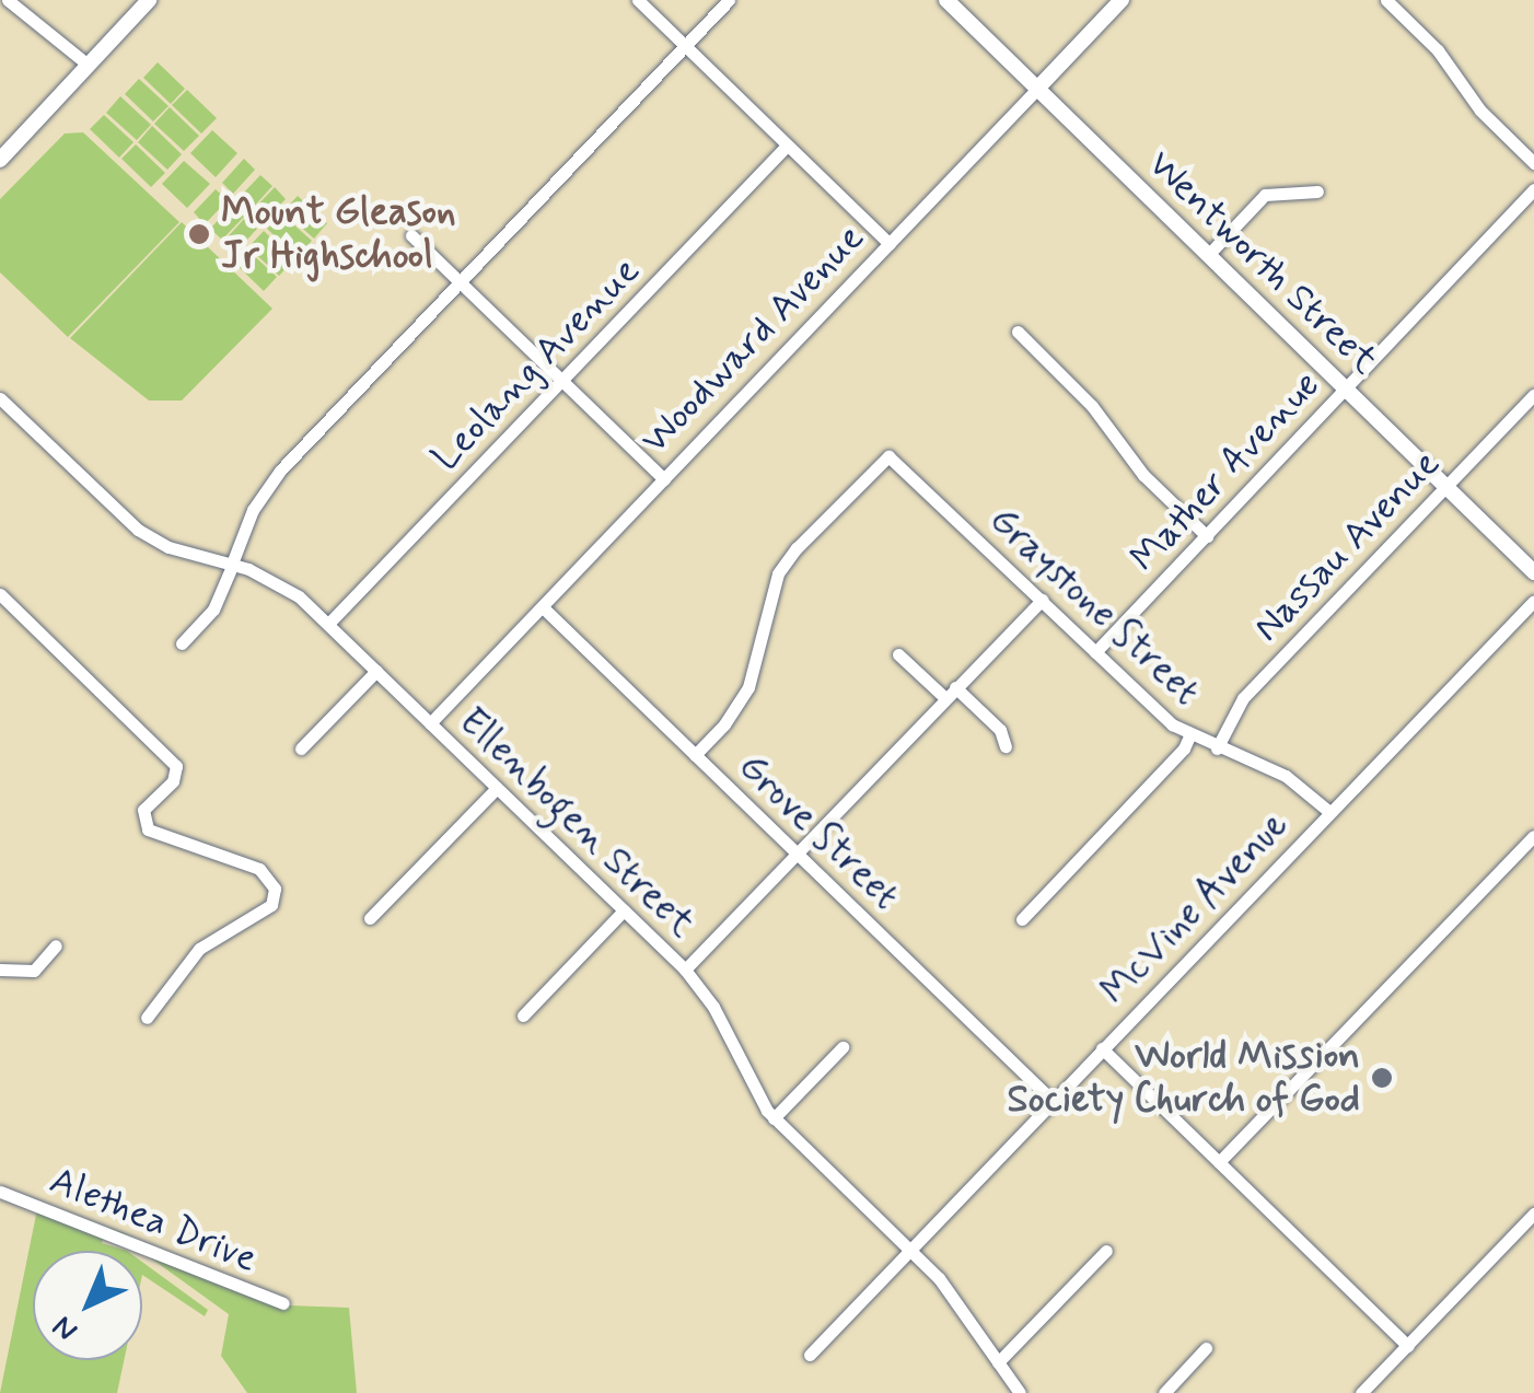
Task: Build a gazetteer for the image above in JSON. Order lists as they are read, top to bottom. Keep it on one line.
{"streets":{"street":["Wentworth Street","Woodward Avenue","Leolang Avenue","Mather Avenue","Nassau Avenue","Graystone Street","Ellenbogen Street","Grove Street","McVine Avenue","Alethea Drive"]},"crossings":[["Wentworth Street","Woodward Avenue"],["Wentworth Street","Mather Avenue"],["Wentworth Street","Nassau Avenue"],["Woodward Avenue","Ellenbogen Street"],["Woodward Avenue","Grove Street"],["Leolang Avenue","Ellenbogen Street"],["Mather Avenue","Graystone Street"],["Nassau Avenue","Graystone Street"],["Graystone Street","Grove Street"],["Graystone Street","McVine Avenue"],["Ellenbogen Street","McVine Avenue"],["Grove Street","McVine Avenue"]],"places":["Mount Gleason Jr Highschool","World Mission Society Church of God"],"north":"bottom left"}
